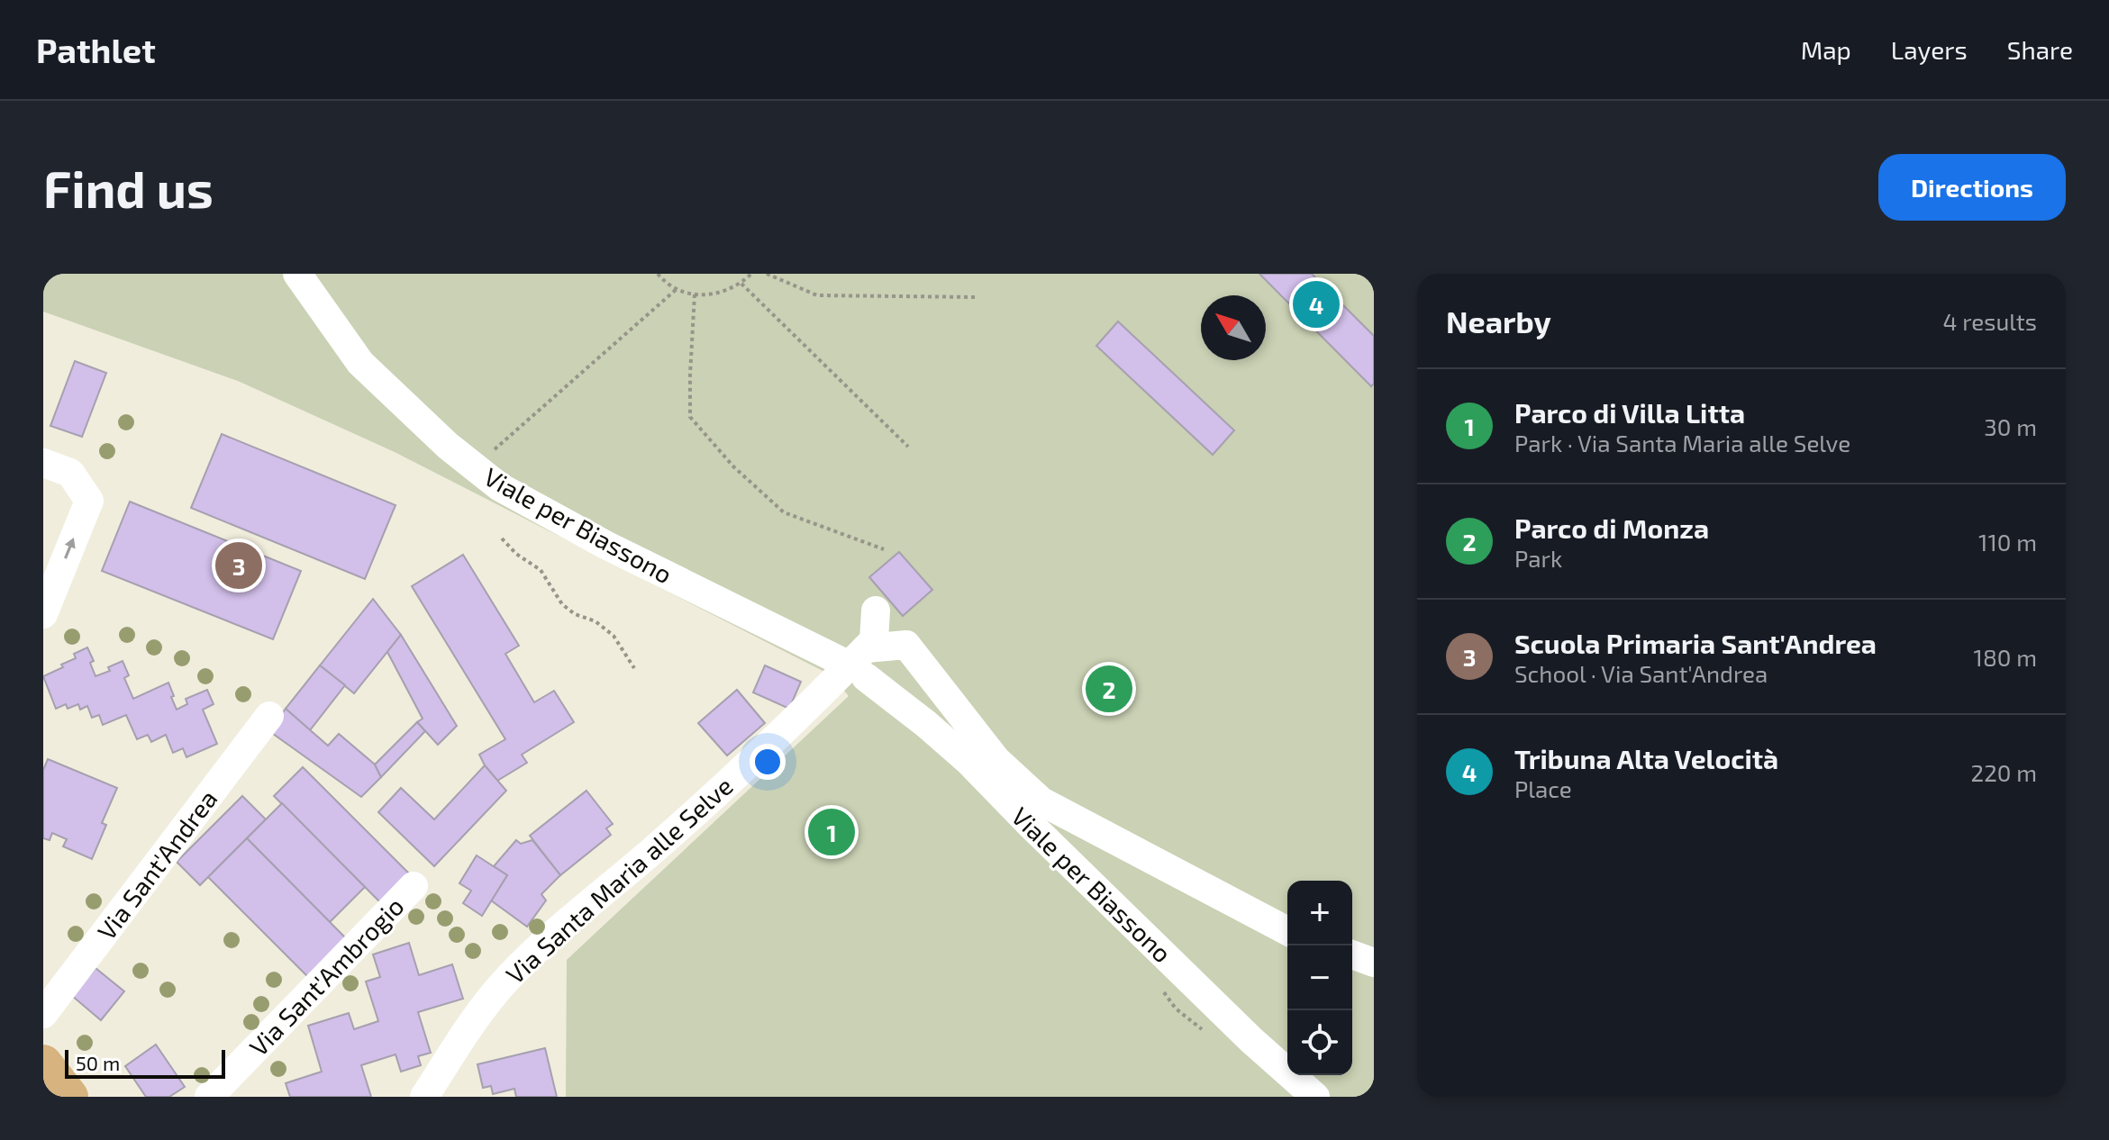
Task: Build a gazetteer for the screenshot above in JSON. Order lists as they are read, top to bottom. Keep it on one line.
{"streets":{"street":["Viale per Biassono","Via Sant'Andrea","Via Santa Maria alle Selve","Via Sant'Ambrogio"]},"crossings":[["Viale per Biassono","Via Santa Maria alle Selve"]],"scale_bar":"50 m","north":"top left","page":{"header":"Pathlet","nav":["Map","Layers","Share"],"buttons":"Directions","title":"Find us","heading":["Nearby","4 results"],"pins":["4","3","2","1"],"list":[{"mark":"1","name":"Parco di Villa Litta","note":"Park · Via Santa Maria alle Selve","value":"30 m"},{"mark":"2","name":"Parco di Monza","note":"Park","value":"110 m"},{"mark":"3","name":"Scuola Primaria Sant'Andrea","note":"School · Via Sant'Andrea","value":"180 m"},{"mark":"4","name":"Tribuna Alta Velocità","note":"Place","value":"220 m"}],"map_buttons":["+","−"],"scale":"50 m"}}
